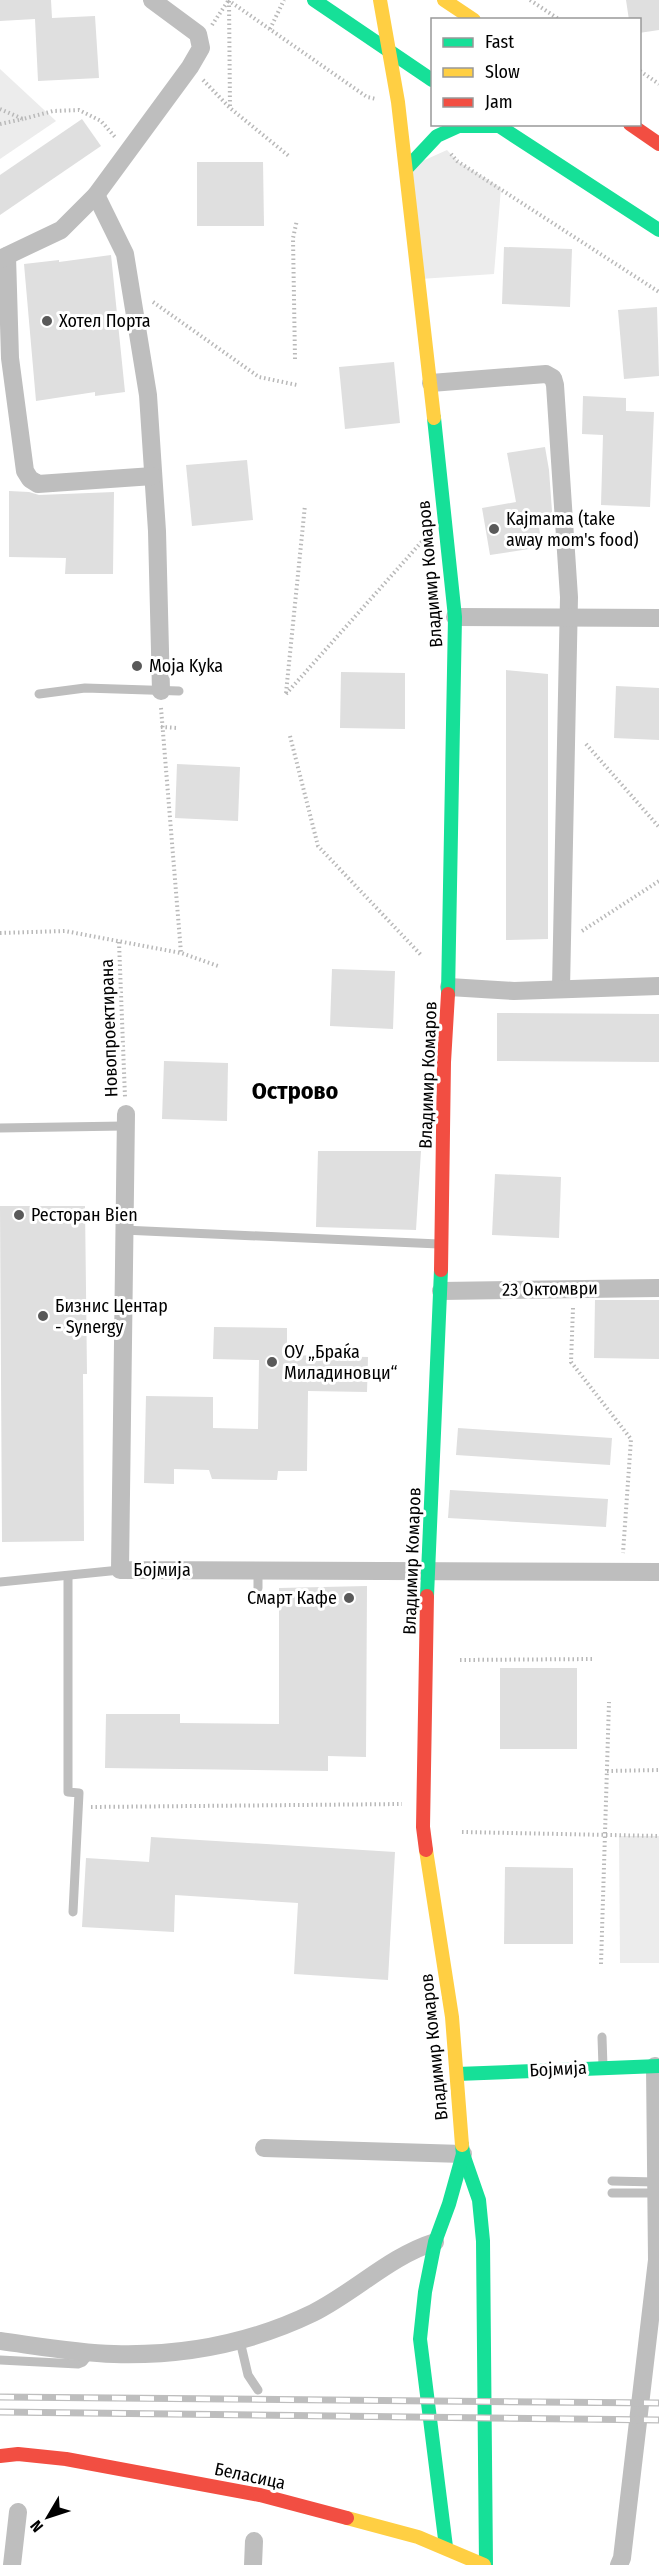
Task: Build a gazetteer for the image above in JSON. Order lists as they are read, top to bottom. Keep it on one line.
{"streets":{"street":["Владимир Комаров","23 Октомври","Бојмија","Беласица"],"path":["Новопроектирана"]},"crossings":[["Владимир Комаров","23 Октомври"],["Владимир Комаров","Бојмија"],["Владимир Комаров","Беласица"],["Новопроектирана","Бојмија"]],"districts":["Острово"],"places":["Хотел Порта","Kajmama (take away mom's food)","Moja Kyka","Ресторан Bien","Бизнис Центар - Synergy","ОУ „Браќа Миладиновци“","Смарт Кафе"],"legend":["Fast","Slow","Jam"],"north":"bottom left"}
